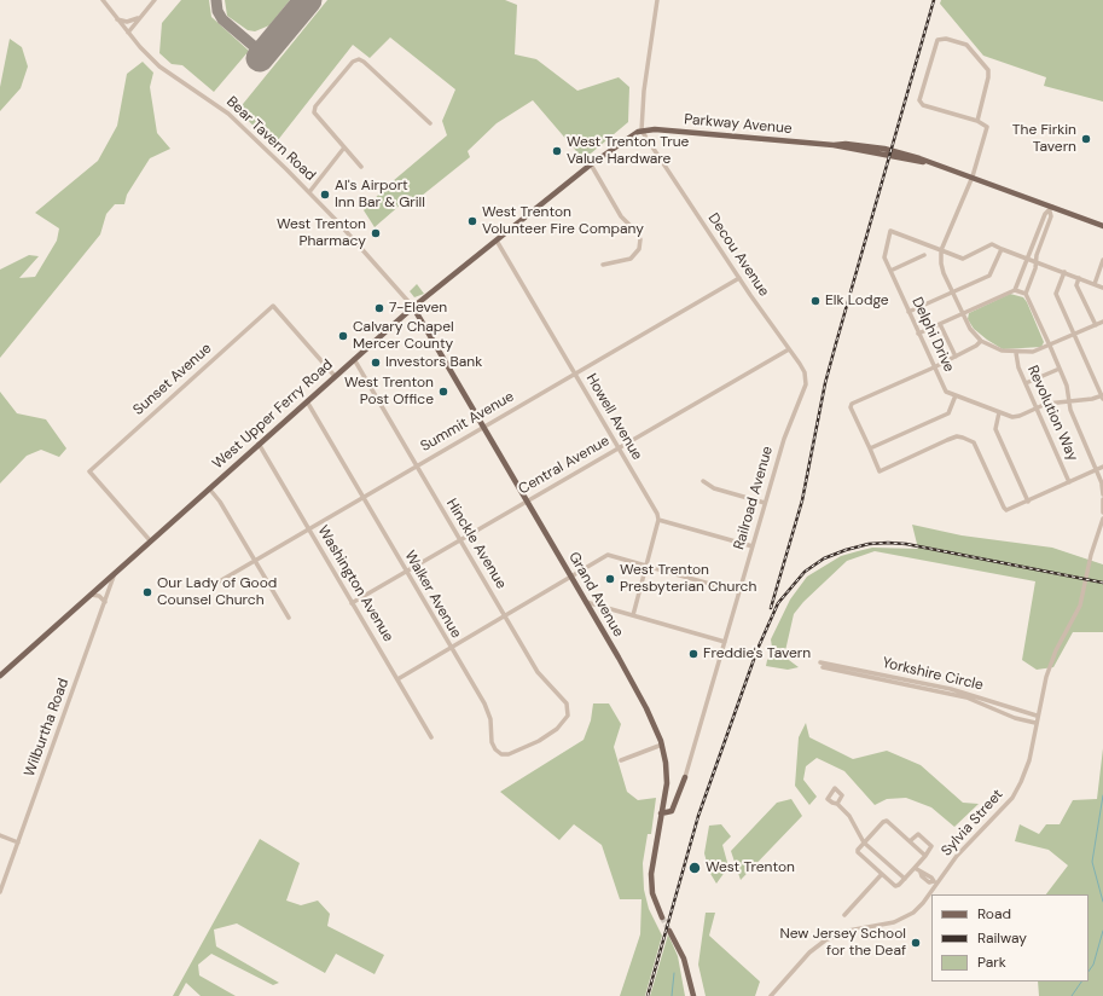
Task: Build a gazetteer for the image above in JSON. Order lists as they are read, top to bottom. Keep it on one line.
{"streets":{"main road":["Parkway Avenue","West Upper Ferry Road","Grand Avenue"],"street":["Bear Tavern Road","Decou Avenue","Delphi Drive","Sunset Avenue","Revolution Way","Howell Avenue","Summit Avenue","Central Avenue","Railroad Avenue","Hinckle Avenue","Washington Avenue","Walker Avenue","Yorkshire Circle","Wilburtha Road","Sylvia Street"]},"crossings":[["Parkway Avenue","Decou Avenue"],["Parkway Avenue","West Upper Ferry Road"],["Bear Tavern Road","West Upper Ferry Road"],["Bear Tavern Road","Grand Avenue"],["Decou Avenue","West Upper Ferry Road"],["Decou Avenue","Summit Avenue"],["Decou Avenue","Central Avenue"],["Decou Avenue","Railroad Avenue"],["Delphi Drive","Revolution Way"],["Sunset Avenue","West Upper Ferry Road"],["West Upper Ferry Road","Howell Avenue"],["West Upper Ferry Road","Hinckle Avenue"],["West Upper Ferry Road","Washington Avenue"],["West Upper Ferry Road","Walker Avenue"],["West Upper Ferry Road","Grand Avenue"],["West Upper Ferry Road","Wilburtha Road"],["Howell Avenue","Summit Avenue"],["Howell Avenue","Central Avenue"],["Summit Avenue","Hinckle Avenue"],["Summit Avenue","Washington Avenue"],["Summit Avenue","Walker Avenue"],["Summit Avenue","Grand Avenue"],["Central Avenue","Hinckle Avenue"],["Central Avenue","Washington Avenue"],["Central Avenue","Walker Avenue"],["Central Avenue","Grand Avenue"],["Hinckle Avenue","Walker Avenue"],["Yorkshire Circle","Sylvia Street"]],"places":["The Firkin Tavern","West Trenton True Value Hardware","Al's Airport Inn Bar & Grill","West Trenton Volunteer Fire Company","West Trenton Pharmacy","Elk Lodge","7-Eleven","Calvary Chapel Mercer County","Investors Bank","West Trenton Post Office","West Trenton Presbyterian Church","Our Lady of Good Counsel Church","Freddie's Tavern","West Trenton","New Jersey School for the Deaf"],"legend":["Road","Railway","Park"]}
